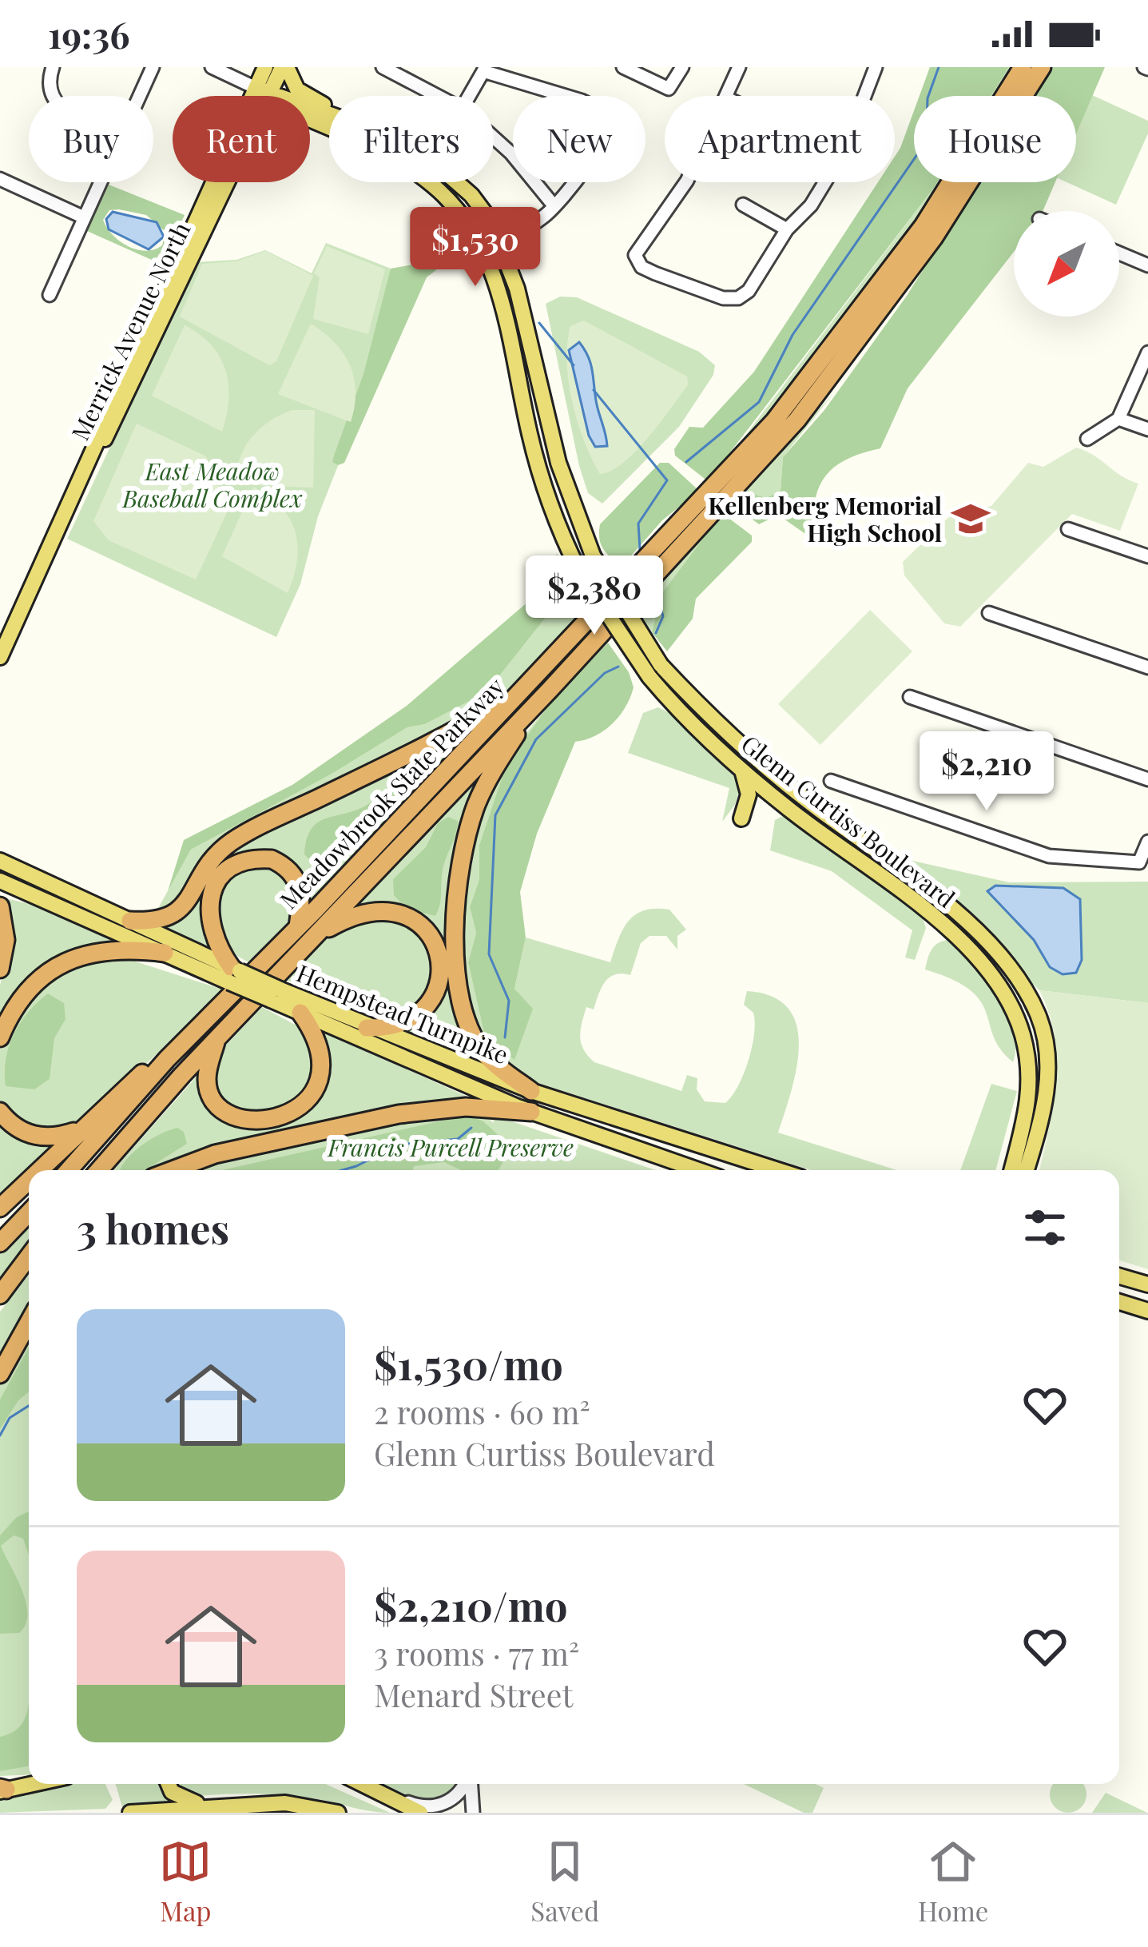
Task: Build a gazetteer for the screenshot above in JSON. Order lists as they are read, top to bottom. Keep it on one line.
{"streets":{"highway":["Meadowbrook State Parkway"],"main road":["Merrick Avenue North","Glenn Curtiss Boulevard","Hempstead Turnpike"]},"crossings":[["Merrick Avenue North","Glenn Curtiss Boulevard"]],"parks":["East Meadow Baseball Complex","Francis Purcell Preserve"],"places":{"school or university":["Kellenberg Memorial High School"]},"north":"bottom left","page":{"status":"19:36","chip":["Buy","Rent","Filters","New","Apartment","House"],"price":["$1,530","$2,380","$2,210"],"heading":"3 homes","list":[{"name":"$1,530/mo","note":"2 rooms · 60 m² · Glenn Curtiss Boulevard"},{"name":"$2,210/mo","note":"3 rooms · 77 m² · Menard Street"}],"tabs":["Map","Saved","Home"]}}
